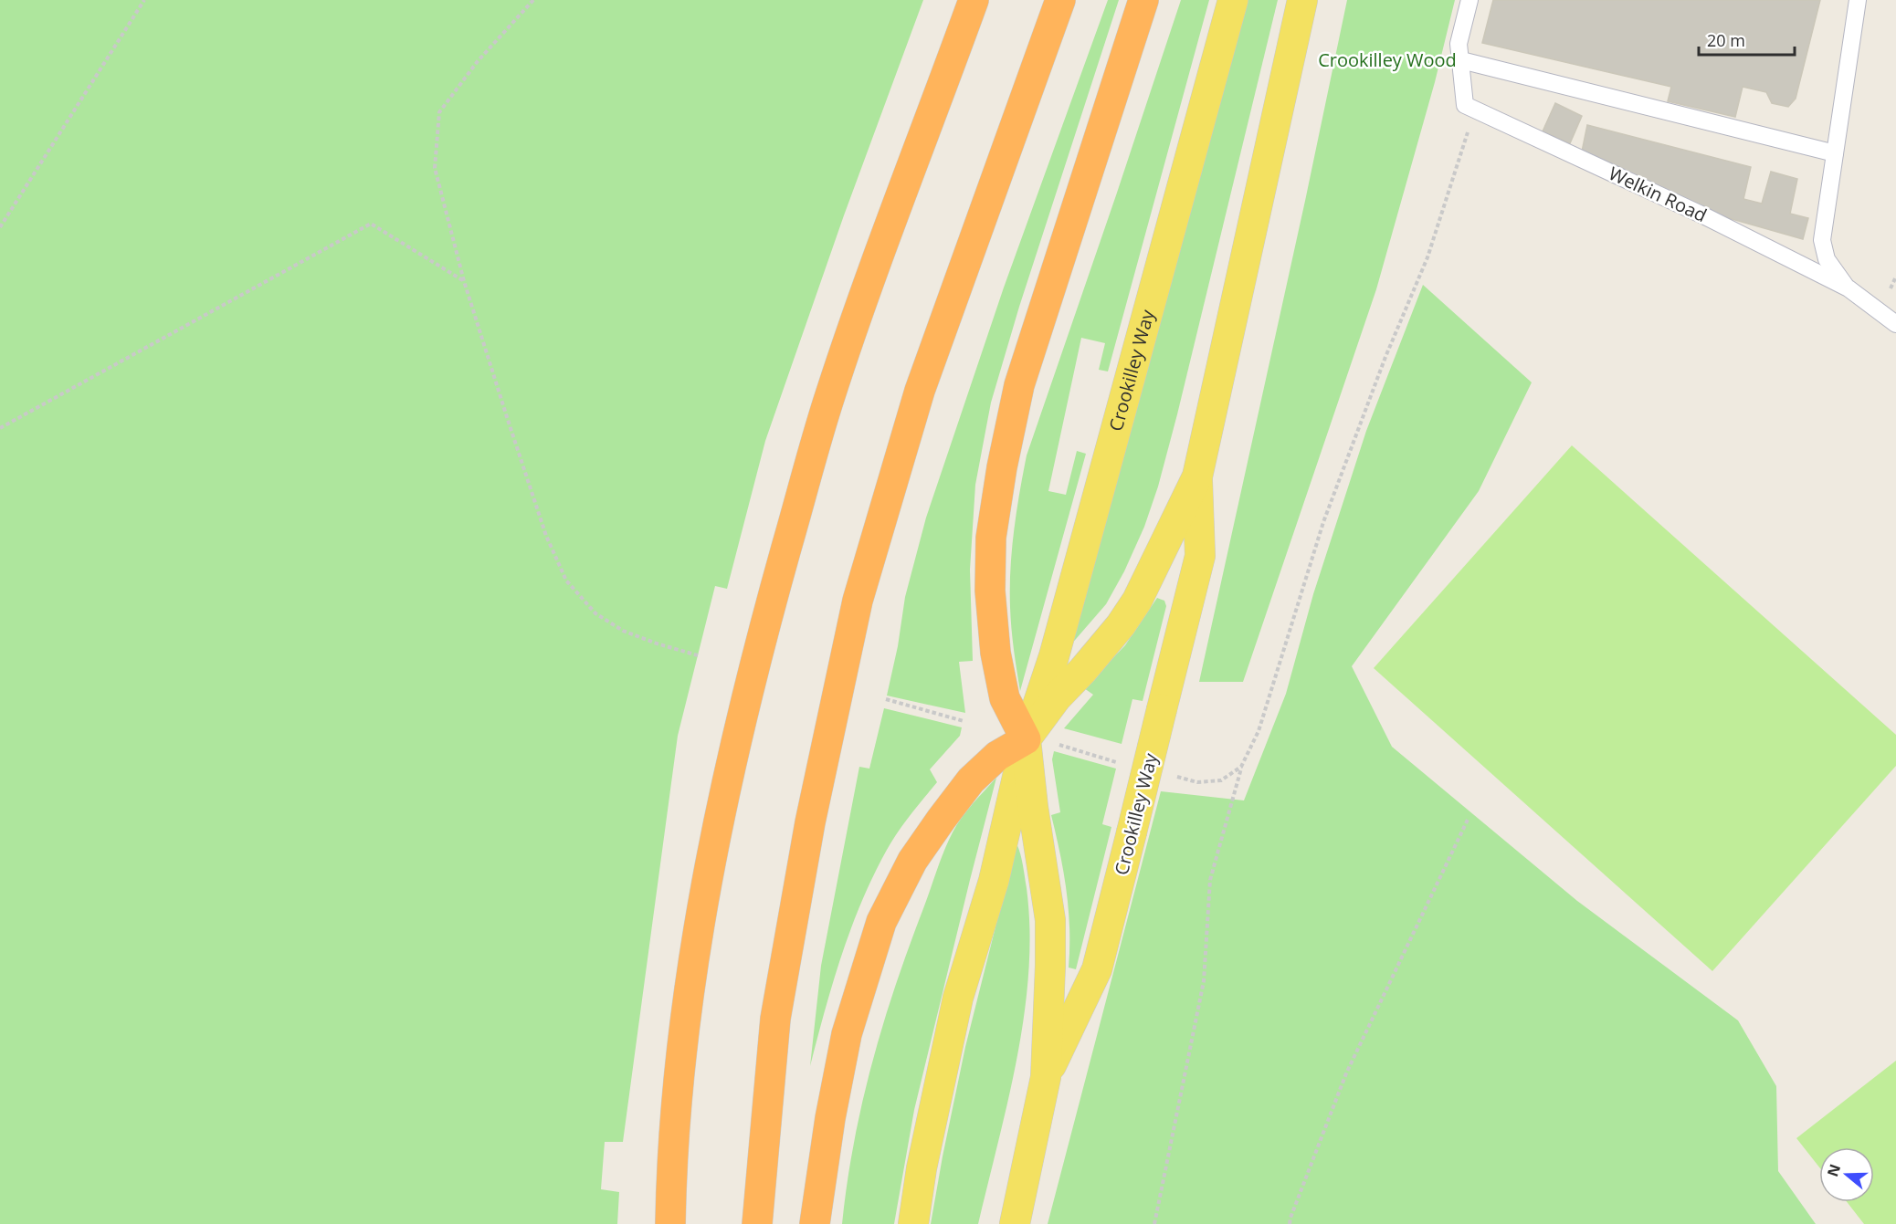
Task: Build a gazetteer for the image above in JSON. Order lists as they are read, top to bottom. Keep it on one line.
{"streets":{"main road":["Crookilley Way"],"lane":["Welkin Road"]},"parks":["Crookilley Wood"],"scale_bar":"20 m","north":"left"}
